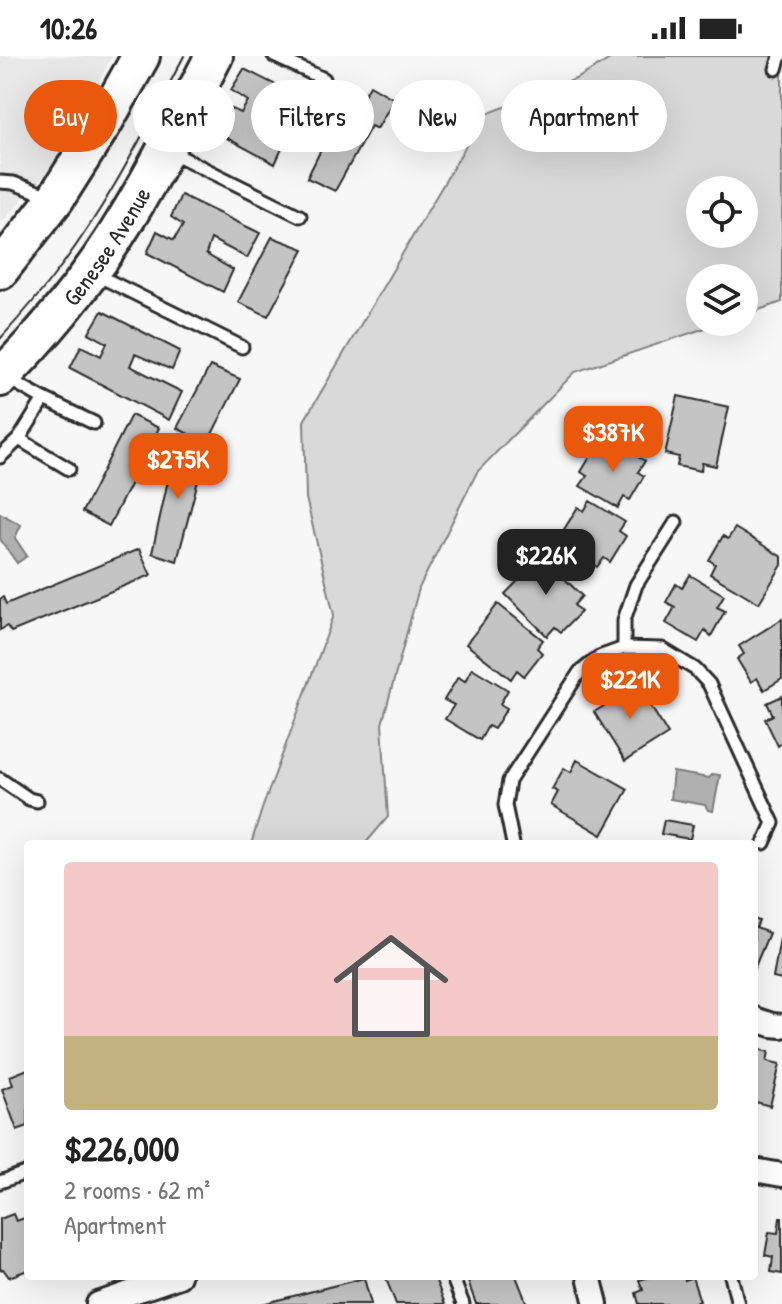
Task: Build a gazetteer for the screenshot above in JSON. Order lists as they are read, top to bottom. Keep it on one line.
{"streets":{"main road":["Genesee Avenue"]},"page":{"status":"10:26","chip":["Buy","Rent","Filters","New","Apartment"],"price":["$387K","$275K","$226K","$221K"],"list":[{"name":"$226,000","note":"2 rooms · 62 m² · Apartment"}]}}
